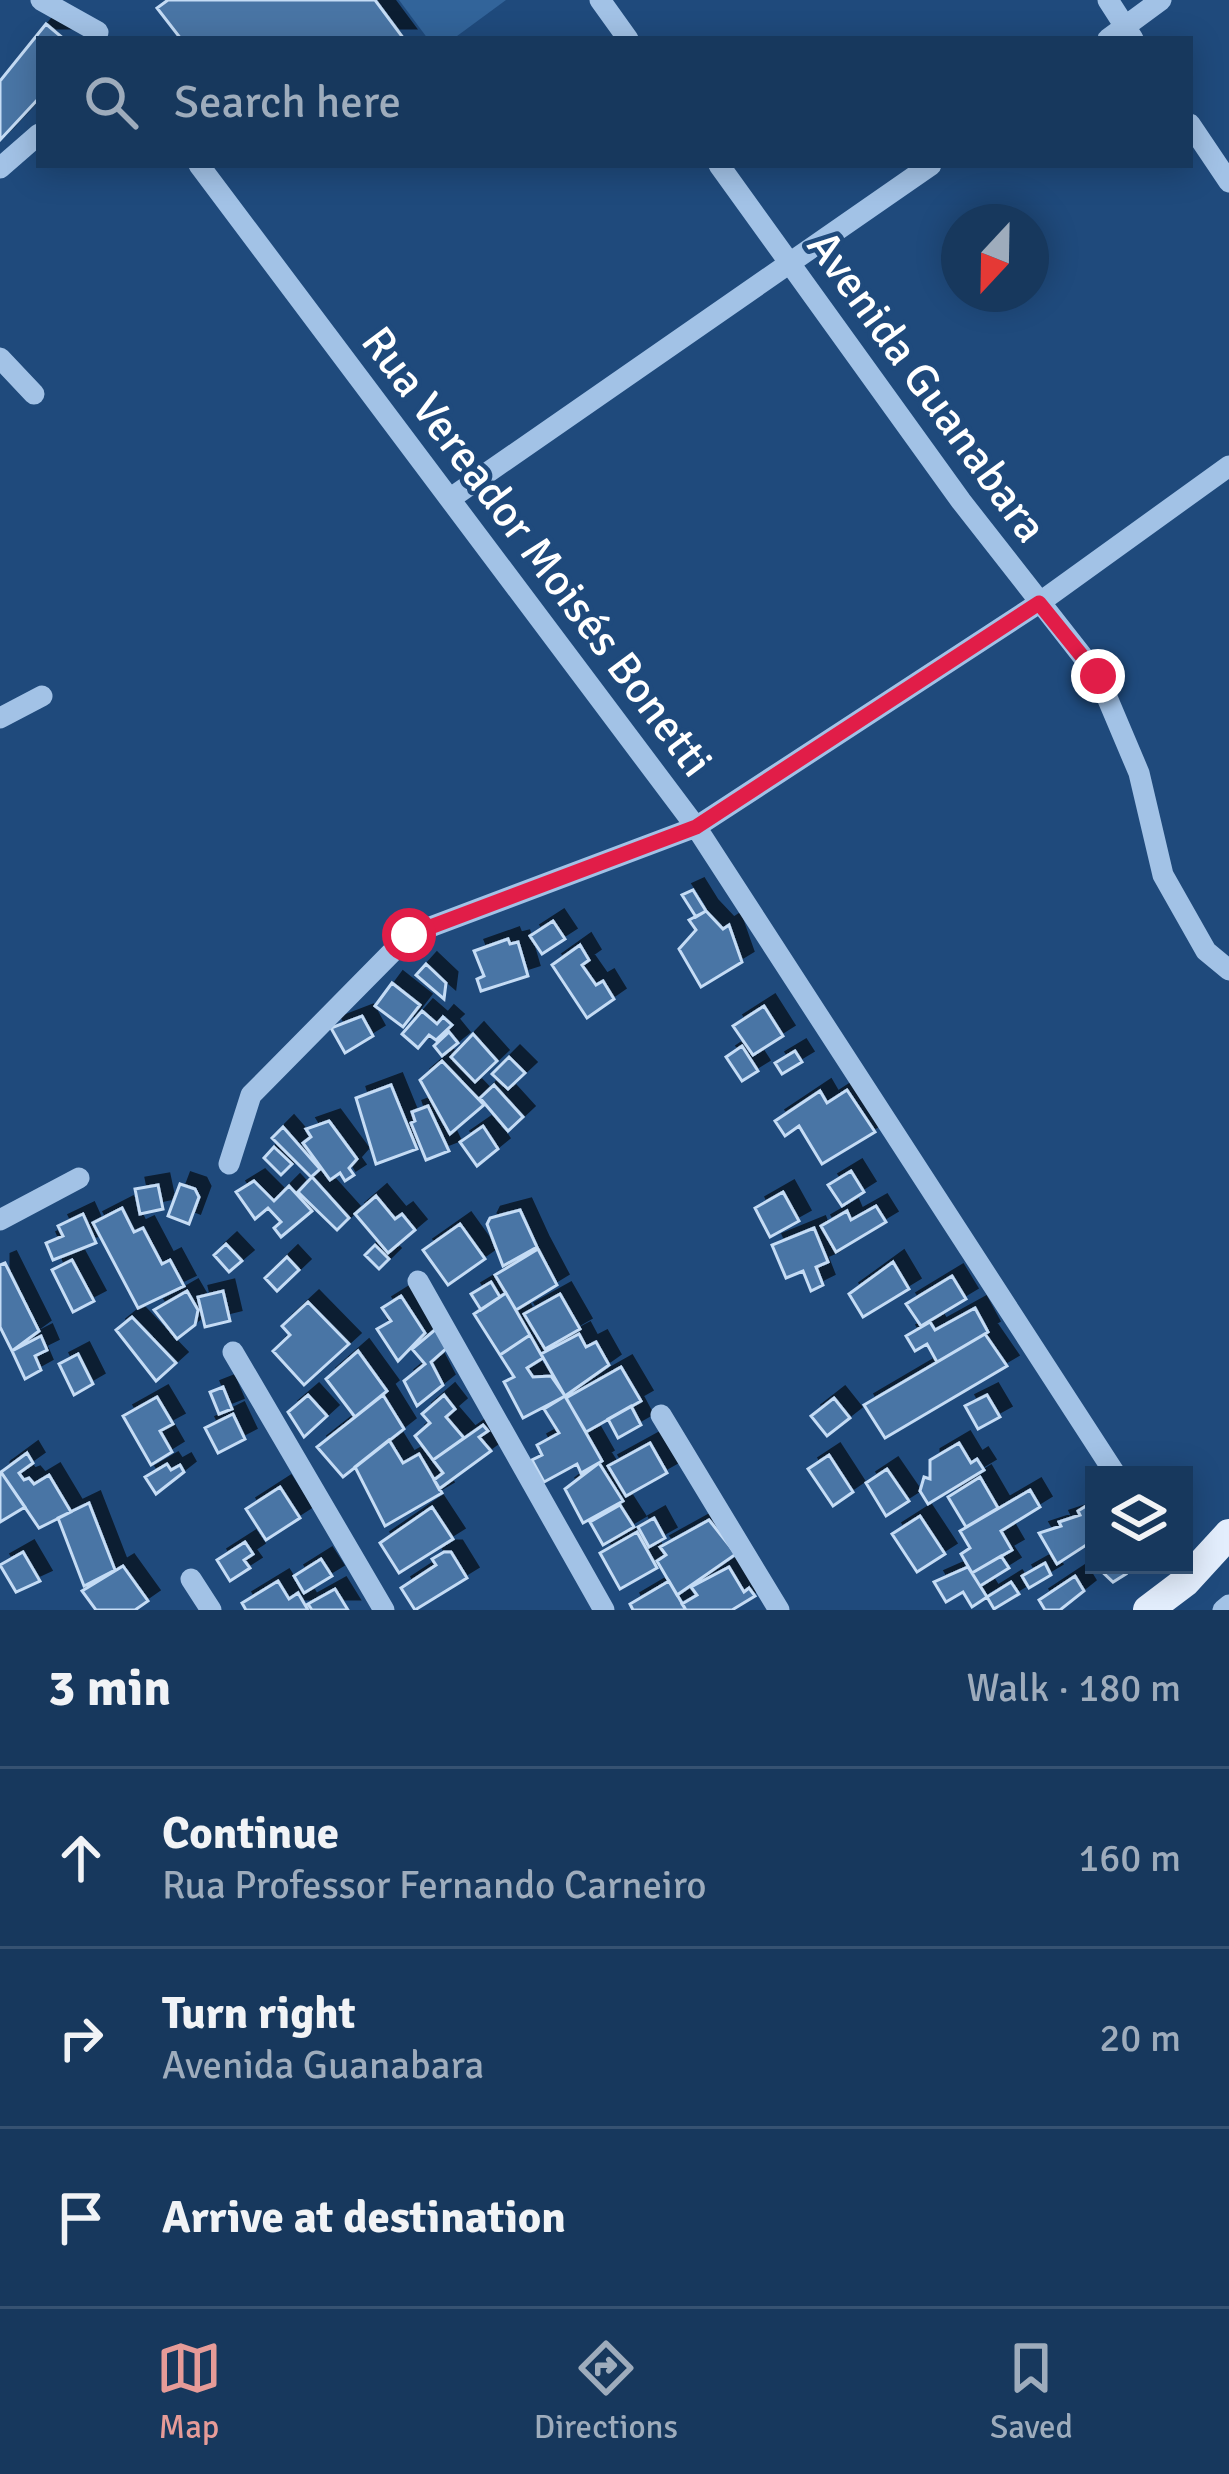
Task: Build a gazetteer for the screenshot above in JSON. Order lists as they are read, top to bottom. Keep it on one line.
{"streets":{"street":["Avenida Guanabara","Rua Vereador Moisés Bonetti"]},"north":"bottom","page":{"search":"Search here","heading":["3 min","Walk · 180 m"],"list":[["Continue","Rua Professor Fernando Carneiro","160 m"],["Turn right","Avenida Guanabara","20 m"],"Arrive at destination"],"nav":["Map","Directions","Saved"]}}
